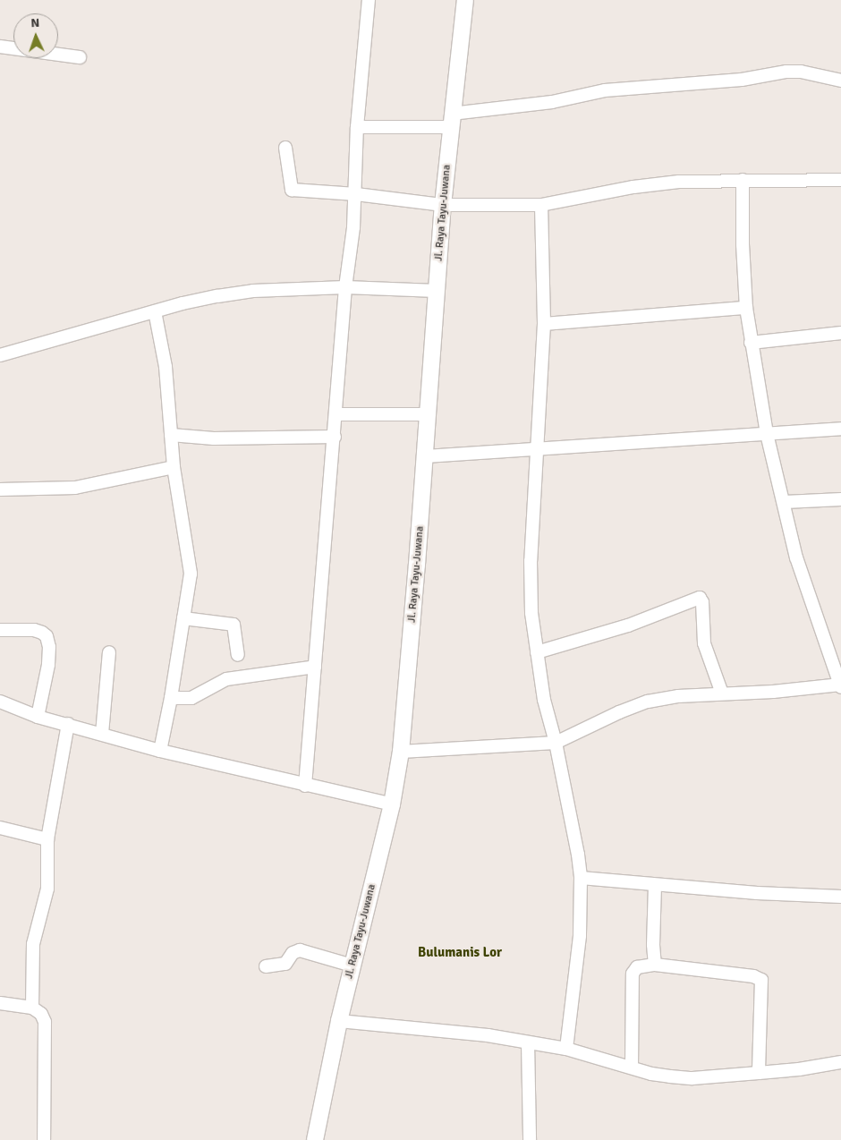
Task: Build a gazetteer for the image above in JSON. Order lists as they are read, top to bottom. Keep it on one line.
{"streets":{"main road":["Jl. Raya Tayu-Juwana"]},"districts":["Bulumanis Lor"],"north":"top"}
